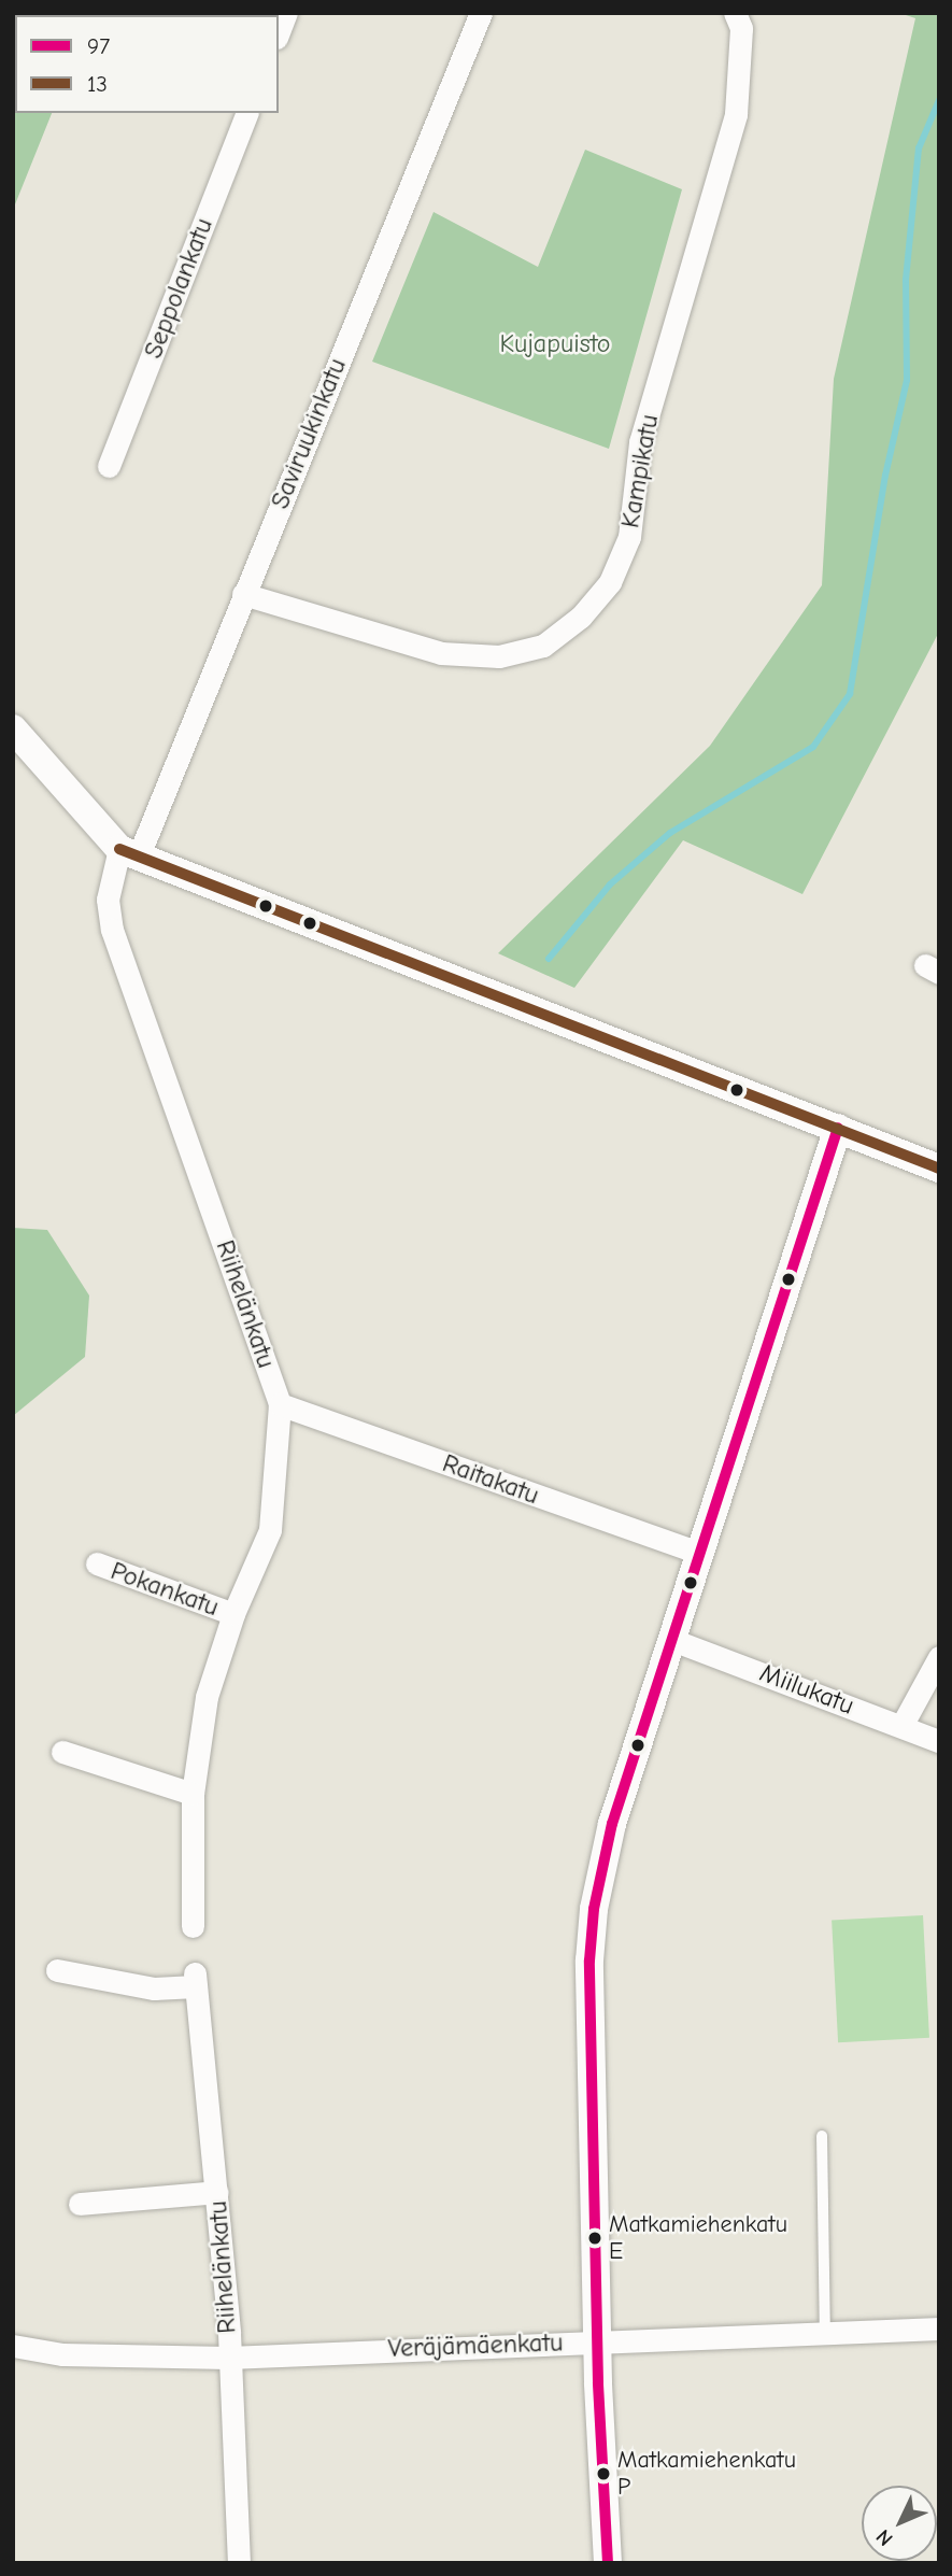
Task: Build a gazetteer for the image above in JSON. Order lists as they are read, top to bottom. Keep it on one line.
{"streets":{"street":["Seppolankatu","Saviruukinkatu","Kampikatu","Riihelänkatu","Raitakatu","Pokankatu","Miilukatu","Veräjämäenkatu"]},"crossings":[["Saviruukinkatu","Kampikatu"],["Saviruukinkatu","Riihelänkatu"],["Riihelänkatu","Raitakatu"],["Riihelänkatu","Pokankatu"],["Riihelänkatu","Veräjämäenkatu"]],"parks":["Kujapuisto"],"places":["Matkamiehenkatu E","Matkamiehenkatu P"],"lines":["transit line 13","transit line 97"],"legend":["97","13"],"north":"bottom left"}
